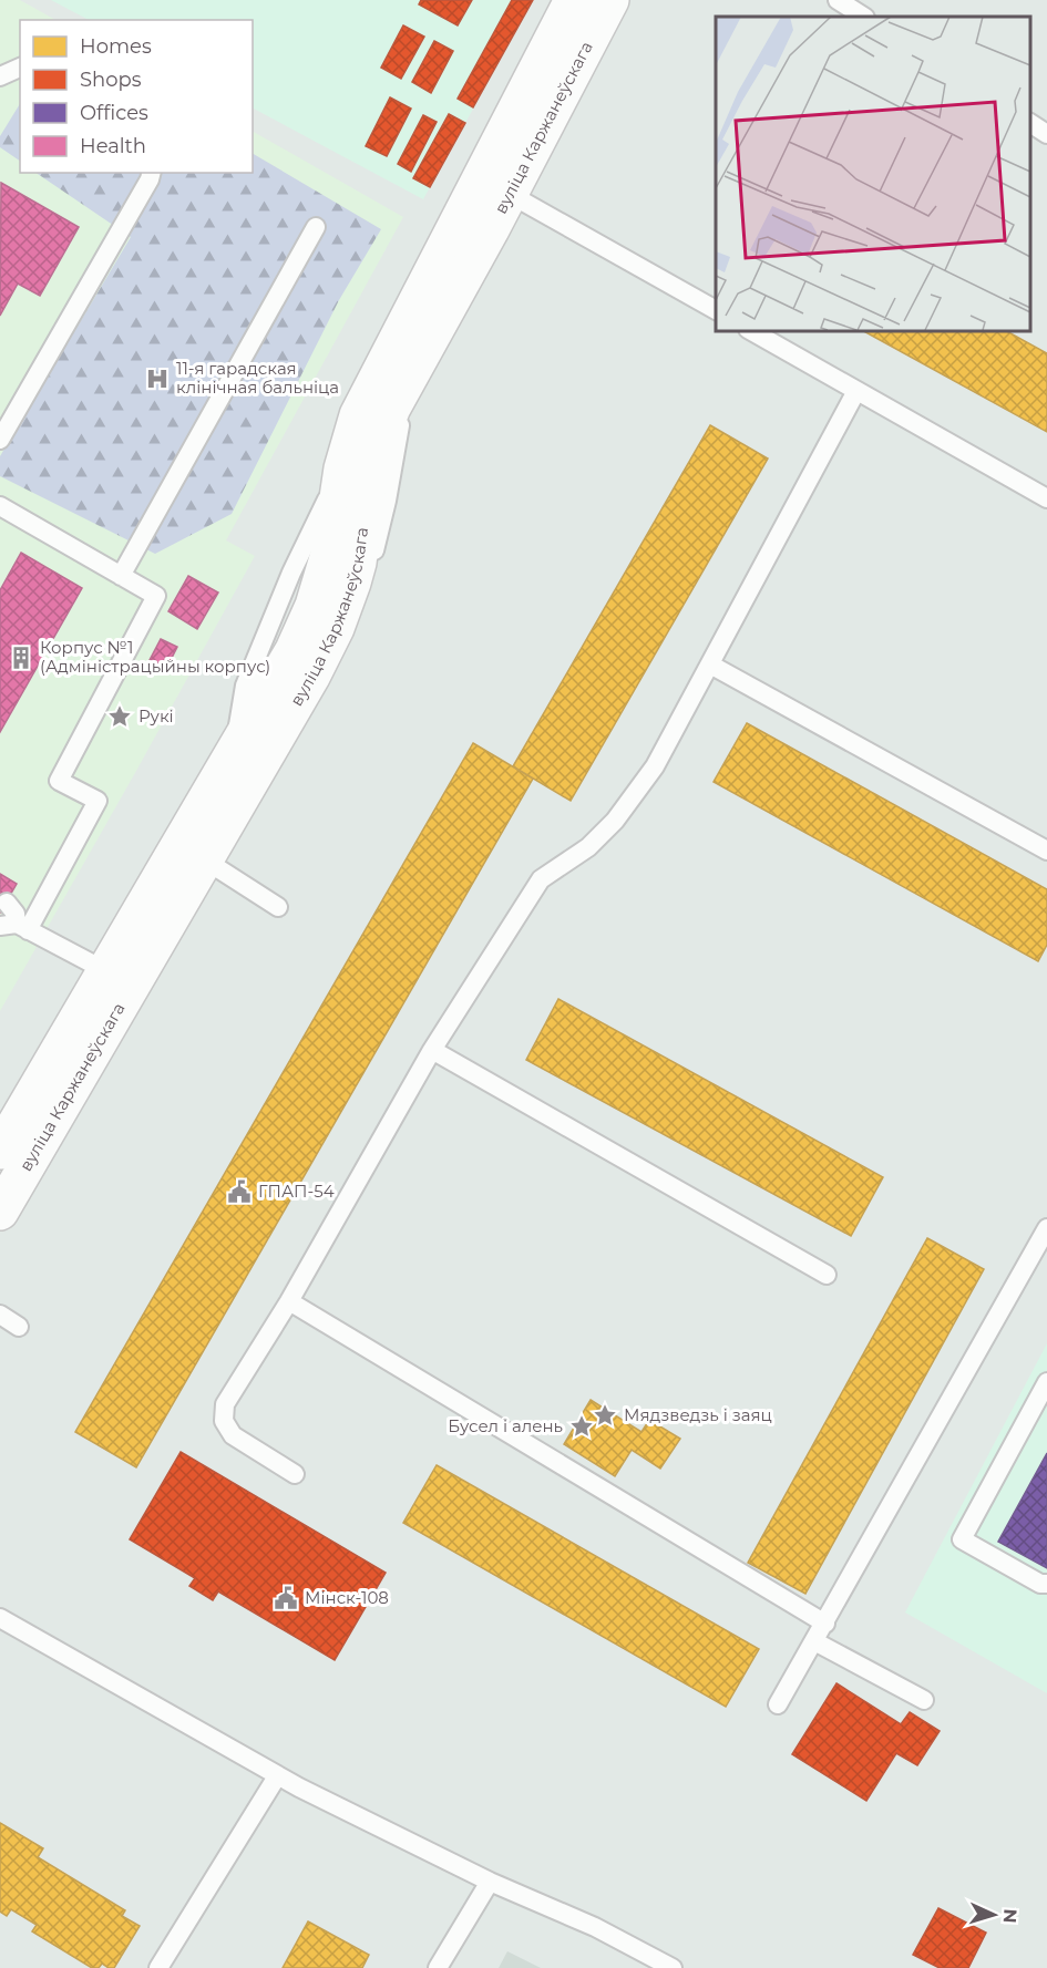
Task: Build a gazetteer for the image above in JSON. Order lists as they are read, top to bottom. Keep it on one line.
{"streets":{"street":["вуліца Каржанеўскага"]},"places":{"hospital":["11-я гарадская клінічная бальніца"],"building":["Корпус №1 (Адміністрацыйны корпус)"],"place":["Рукі","Мядзведзь і заяц","Бусел і алень"],"public building":["ГПАП-54","Мінск-108"]},"legend":["Homes","Shops","Offices","Health"],"north":"right"}
